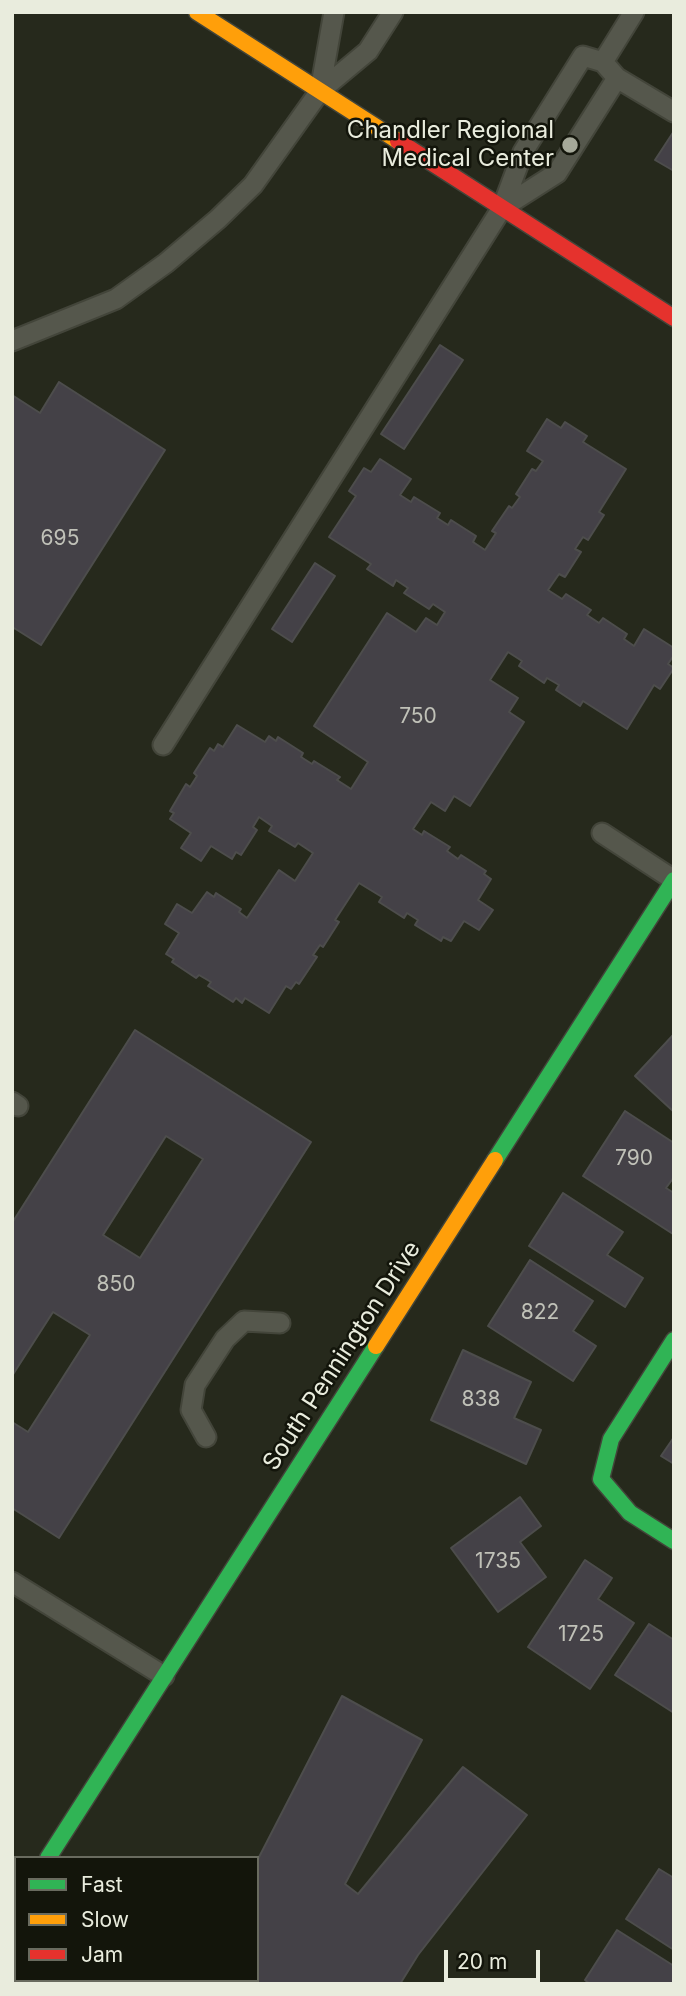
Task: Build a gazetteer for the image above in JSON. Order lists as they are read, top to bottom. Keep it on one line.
{"streets":{"street":["South Pennington Drive"]},"places":["Chandler Regional Medical Center"],"house_numbers":["695","750","790","850","822","838","1735","1725"],"legend":["Fast","Slow","Jam"],"scale_bar":"20 m"}
